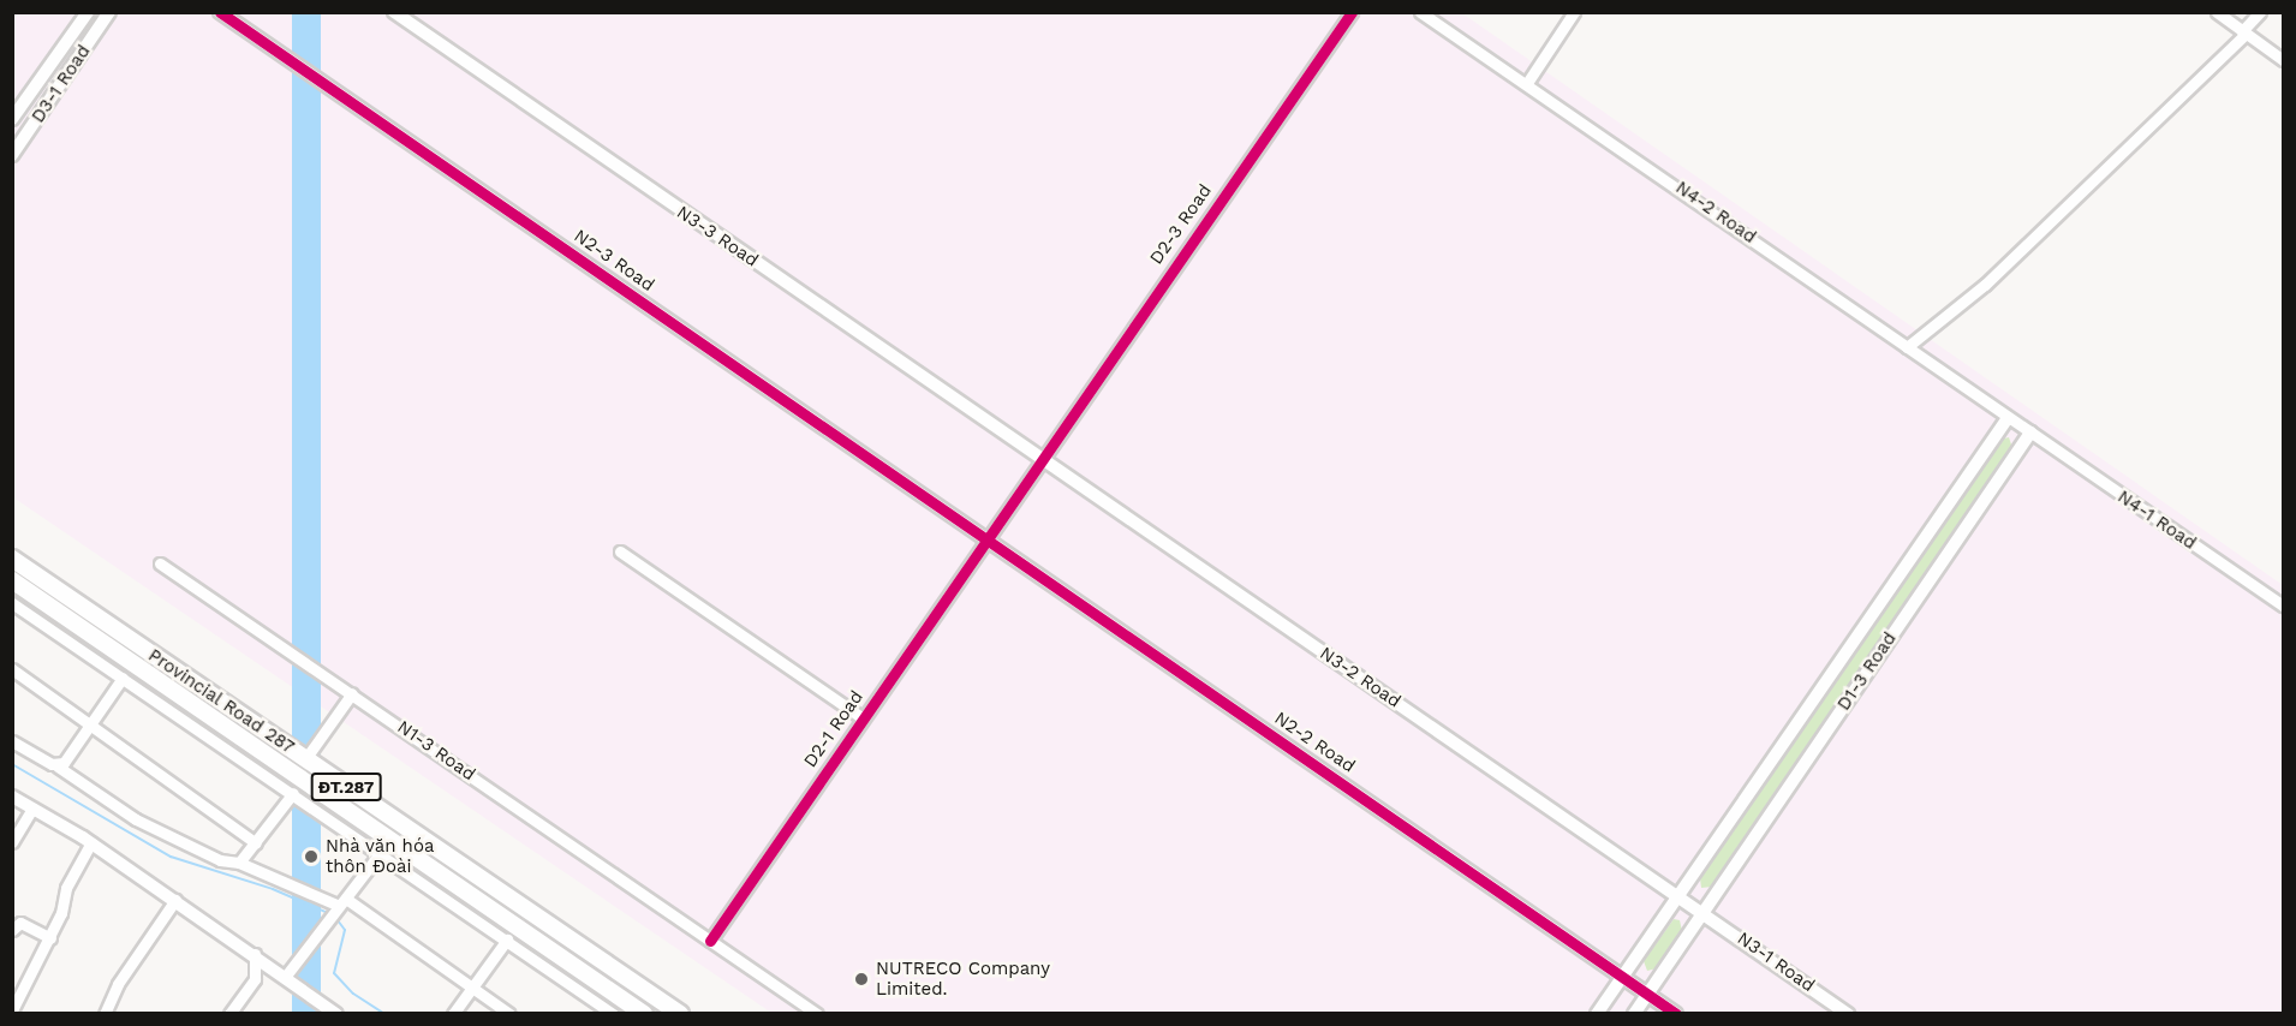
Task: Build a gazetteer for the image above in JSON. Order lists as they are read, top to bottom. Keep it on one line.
{"streets":{"main road":["Provincial Road 287","ĐT.287"],"street":["D3-1 Road","N4-2 Road","D2-3 Road","N3-3 Road","N2-3 Road","N4-1 Road","D1-3 Road","N3-2 Road","D2-1 Road","N2-2 Road","N1-3 Road","N3-1 Road"]},"crossings":[["N4-2 Road","N4-1 Road"],["N4-2 Road","D1-3 Road"],["D2-3 Road","N3-3 Road"],["D2-3 Road","N2-3 Road"],["D2-3 Road","N3-2 Road"],["D2-3 Road","D2-1 Road"],["D2-3 Road","N2-2 Road"],["N3-3 Road","N3-2 Road"],["N2-3 Road","D2-1 Road"],["N2-3 Road","N2-2 Road"],["N4-1 Road","D1-3 Road"],["D1-3 Road","N3-2 Road"],["D1-3 Road","N2-2 Road"],["D1-3 Road","N3-1 Road"],["N3-2 Road","N3-1 Road"],["D2-1 Road","N2-2 Road"],["D2-1 Road","N1-3 Road"]],"places":["Nhà văn hóa thôn Đoài","NUTRECO Company Limited."]}
